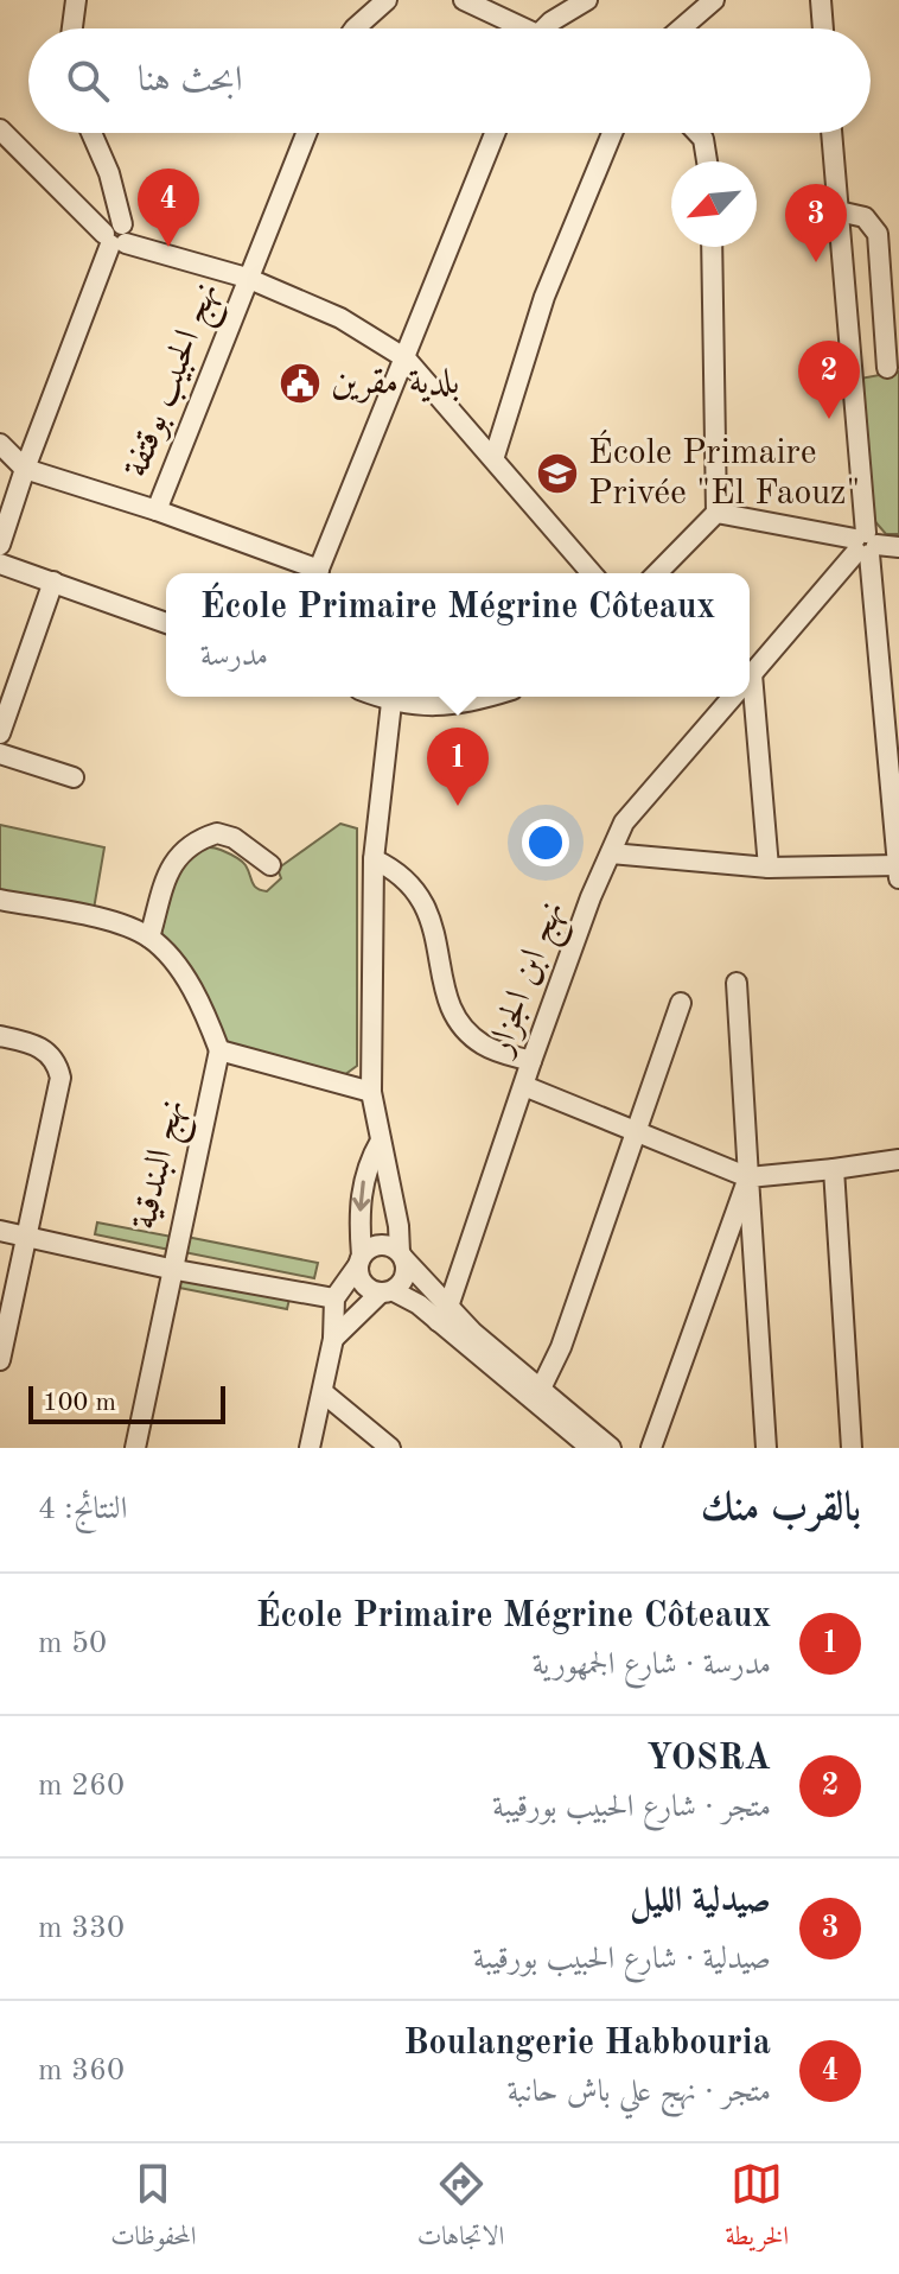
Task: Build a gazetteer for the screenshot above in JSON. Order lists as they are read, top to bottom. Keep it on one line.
{"streets":{"street":["نهج الحبيب بوقتفة","نهج ابن الجزار","نهج البندقية"]},"places":{"public building":["بلدية مقرين"],"school or university":["École Primaire Privée \"El Faouz\""]},"scale_bar":"100 m","north":"bottom left","page":{"search":"ابحث هنا","pins":["4","3","2","1"],"popup":["École Primaire Mégrine Côteaux","مدرسة"],"scale":"100 m","heading":["بالقرب منك","النتائج: 4"],"list":[{"mark":"1","name":"École Primaire Mégrine Côteaux","note":"مدرسة · شارع الجمهورية","value":"50 m"},{"mark":"2","name":"YOSRA","note":"متجر · شارع الحبيب بورقيبة","value":"260 m"},{"mark":"3","name":"صيدلية الليل","note":"صيدلية · شارع الحبيب بورقيبة","value":"330 m"},{"mark":"4","name":"Boulangerie Habbouria","note":"متجر · نهج علي باش حانبة","value":"360 m"}],"nav":["الخريطة","الاتجاهات","المحفوظات"]}}
